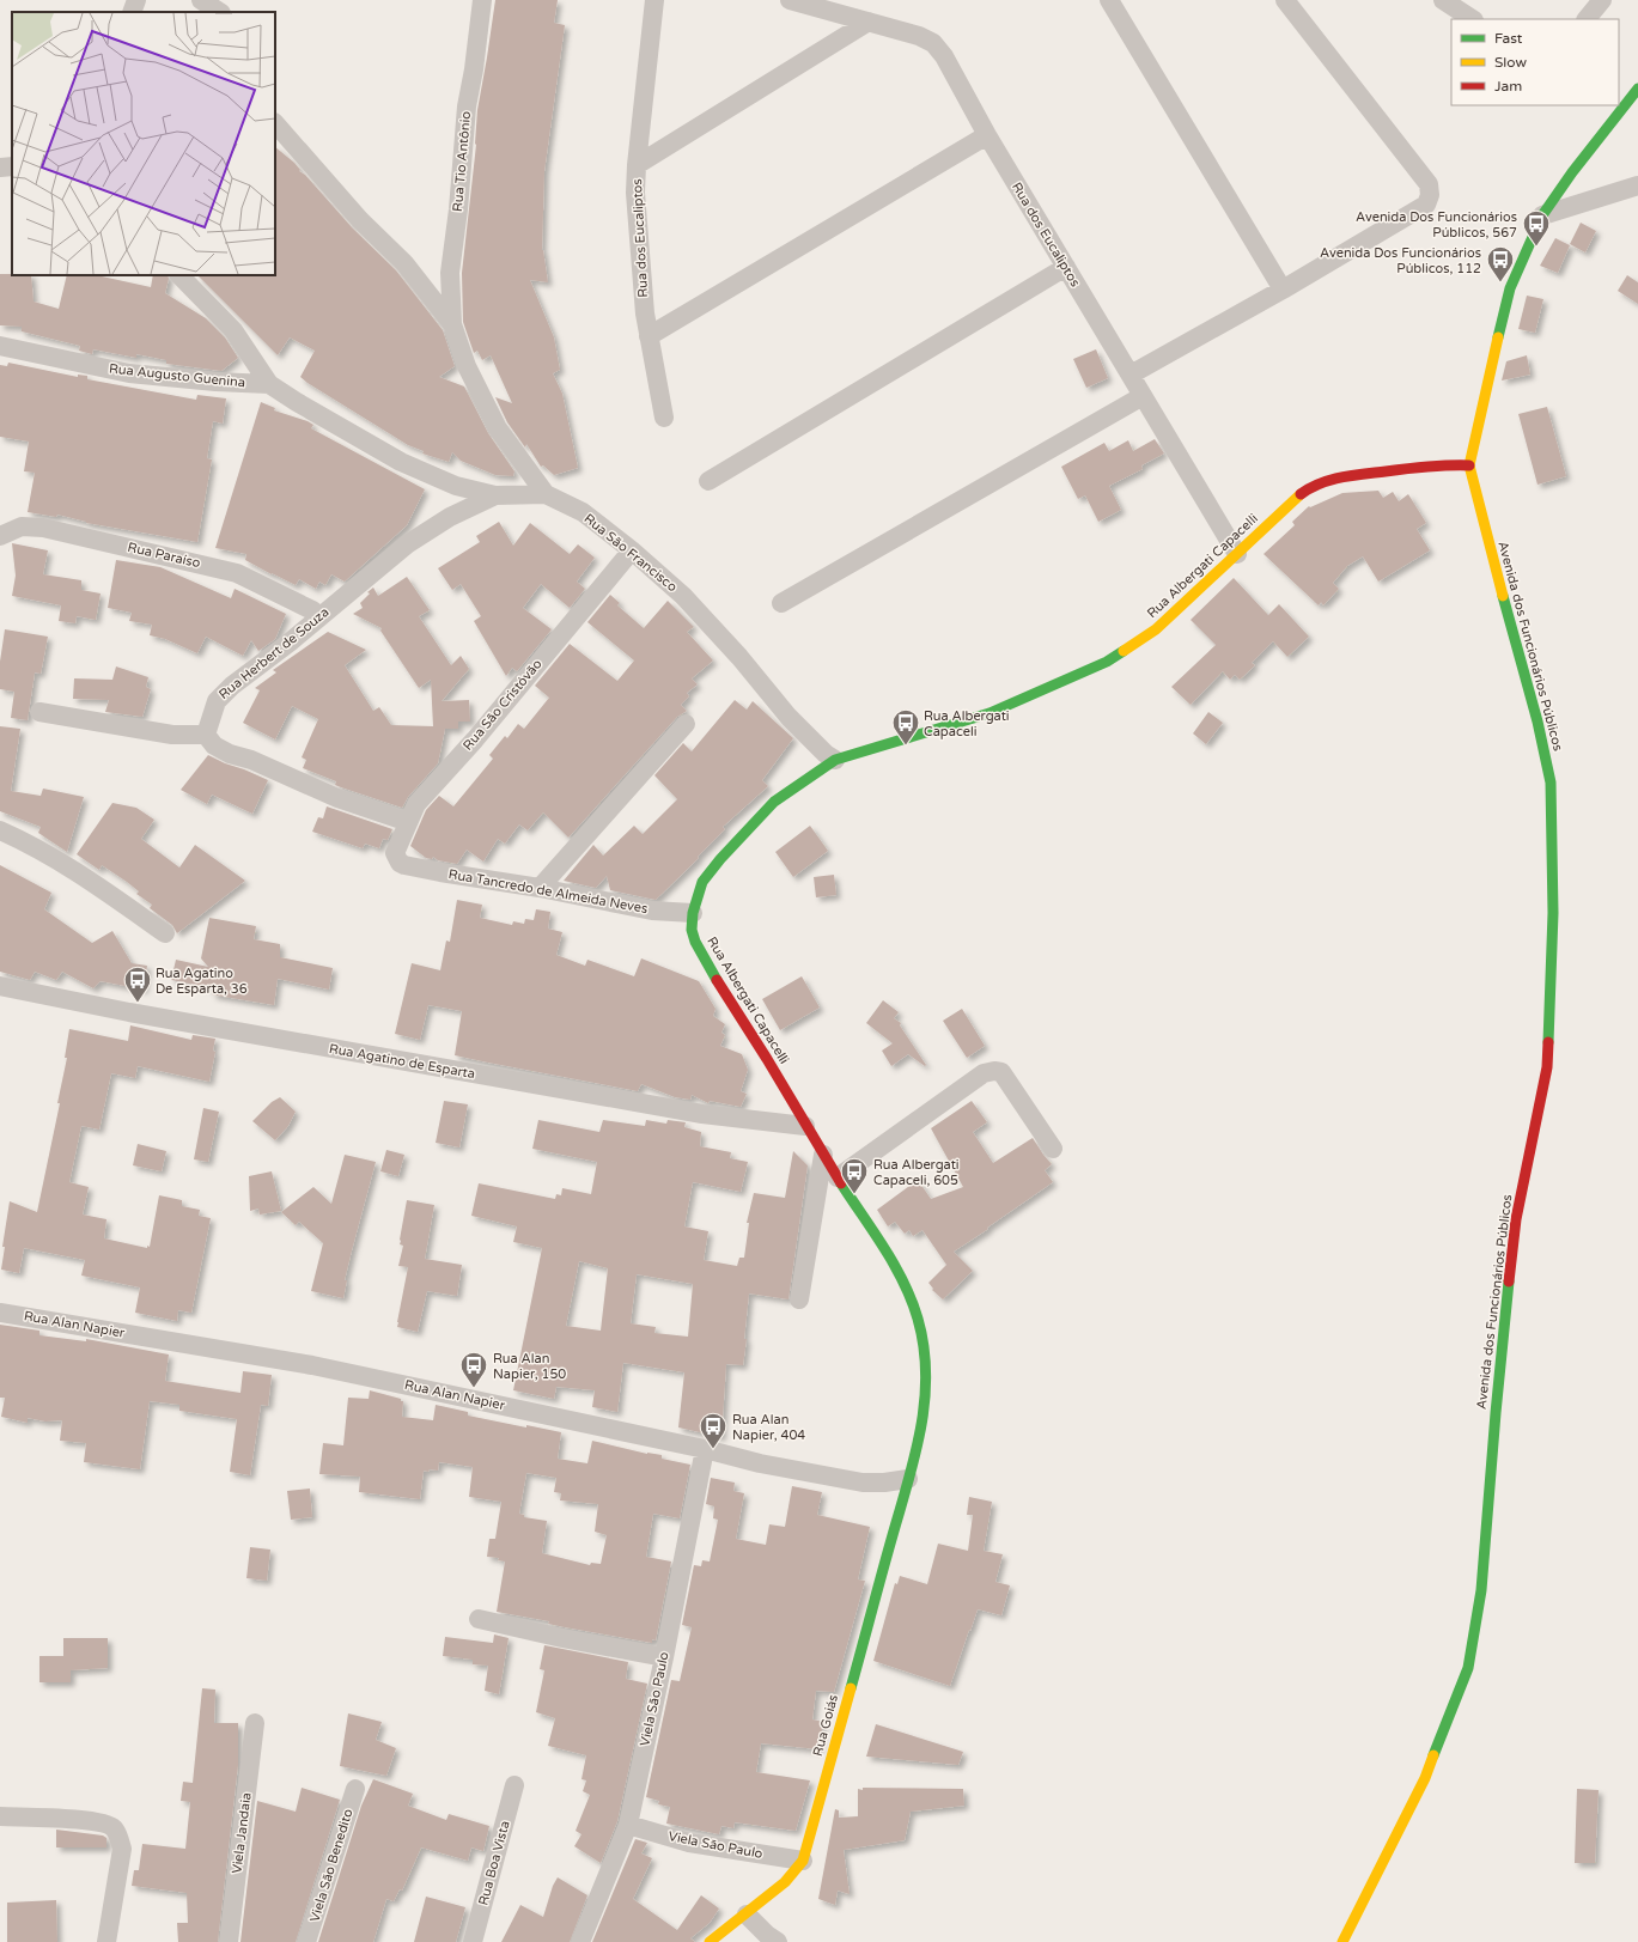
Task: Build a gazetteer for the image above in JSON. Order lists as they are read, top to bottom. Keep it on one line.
{"streets":{"street":["Rua Tio Antônio","Rua dos Eucaliptos","Rua Augusto Guenina","Rua São Francisco","Rua Paraíso","Rua Albergati Capacelli","Avenida dos Funcionários Públicos","Rua Herbert de Souza","Rua São Cristóvão","Rua Tancredo de Almeida Neves","Rua Agatino de Esparta","Rua Alan Napier","Viela São Paulo","Rua Goiás","Viela Jandaia","Viela Sāo Paulo","Rua Boa Vista","Viela São Benedito"]},"crossings":[["Rua dos Eucaliptos","Rua Albergati Capacelli"],["Rua Augusto Guenina","Rua São Francisco"],["Rua São Francisco","Rua Albergati Capacelli"],["Rua São Francisco","Rua Herbert de Souza"],["Rua São Francisco","Rua São Cristóvão"],["Rua Paraíso","Rua Herbert de Souza"],["Rua Albergati Capacelli","Avenida dos Funcionários Públicos"],["Rua Albergati Capacelli","Rua Tancredo de Almeida Neves"],["Rua Albergati Capacelli","Rua Agatino de Esparta"],["Rua Albergati Capacelli","Rua Alan Napier"],["Rua Albergati Capacelli","Rua Goiás"],["Rua São Cristóvão","Rua Tancredo de Almeida Neves"],["Rua Alan Napier","Viela São Paulo"],["Rua Alan Napier","Rua Goiás"],["Viela São Paulo","Viela Sāo Paulo"],["Rua Goiás","Viela Sāo Paulo"]],"places":{"bus stop":["Avenida Dos Funcionários Públicos, 567","Avenida Dos Funcionários Públicos, 112","Rua Albergati Capaceli","Rua Agatino De Esparta, 36","Rua Albergati Capaceli, 605","Rua Alan Napier, 150","Rua Alan Napier, 404"]},"legend":["Fast","Slow","Jam"]}
